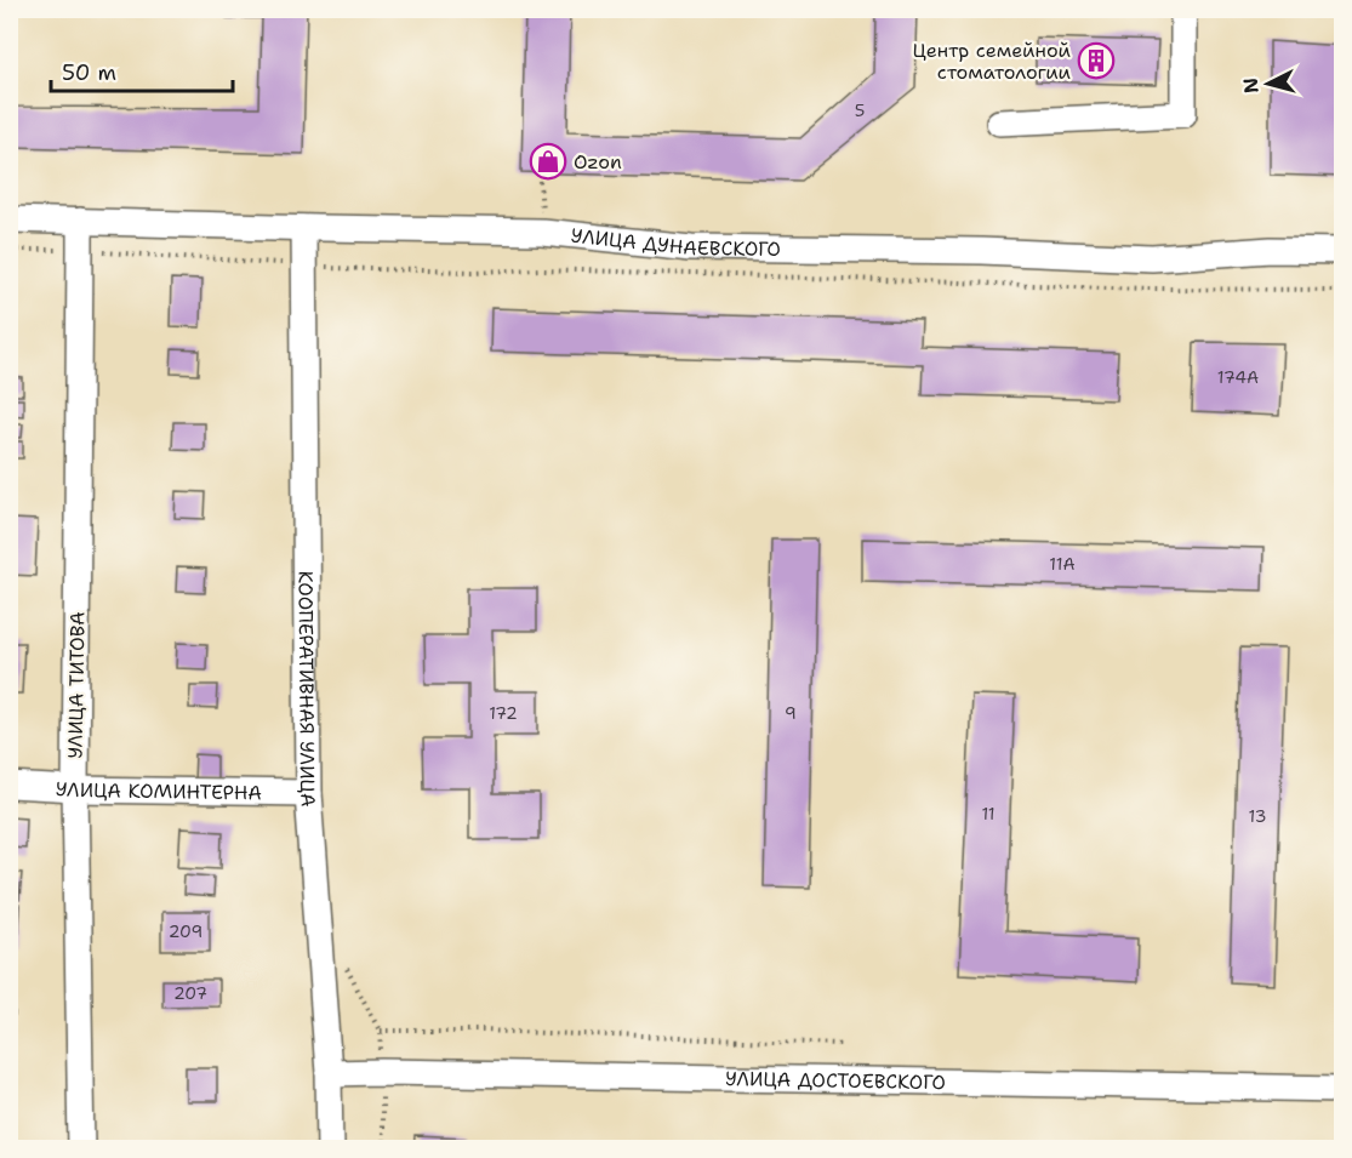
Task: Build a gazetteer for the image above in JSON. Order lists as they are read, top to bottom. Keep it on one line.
{"streets":{"street":["УЛИЦА ДУНАЕВСКОГО","УЛИЦА ТИТОВА","КООПЕРАТИВНАЯ УЛИЦА","УЛИЦА КОМИНТЕРНА","УЛИЦА ДОСТОЕВСКОГО"]},"crossings":[["УЛИЦА ДУНАЕВСКОГО","УЛИЦА ТИТОВА"],["УЛИЦА ДУНАЕВСКОГО","КООПЕРАТИВНАЯ УЛИЦА"],["УЛИЦА ТИТОВА","УЛИЦА КОМИНТЕРНА"],["КООПЕРАТИВНАЯ УЛИЦА","УЛИЦА КОМИНТЕРНА"],["КООПЕРАТИВНАЯ УЛИЦА","УЛИЦА ДОСТОЕВСКОГО"]],"places":{"building":["Центр cемейной cтоматологии"],"shop":["Ozon"]},"house_numbers":["5","174А","11А","172","9","11","13","209","207"],"scale_bar":"50 m","north":"left"}
